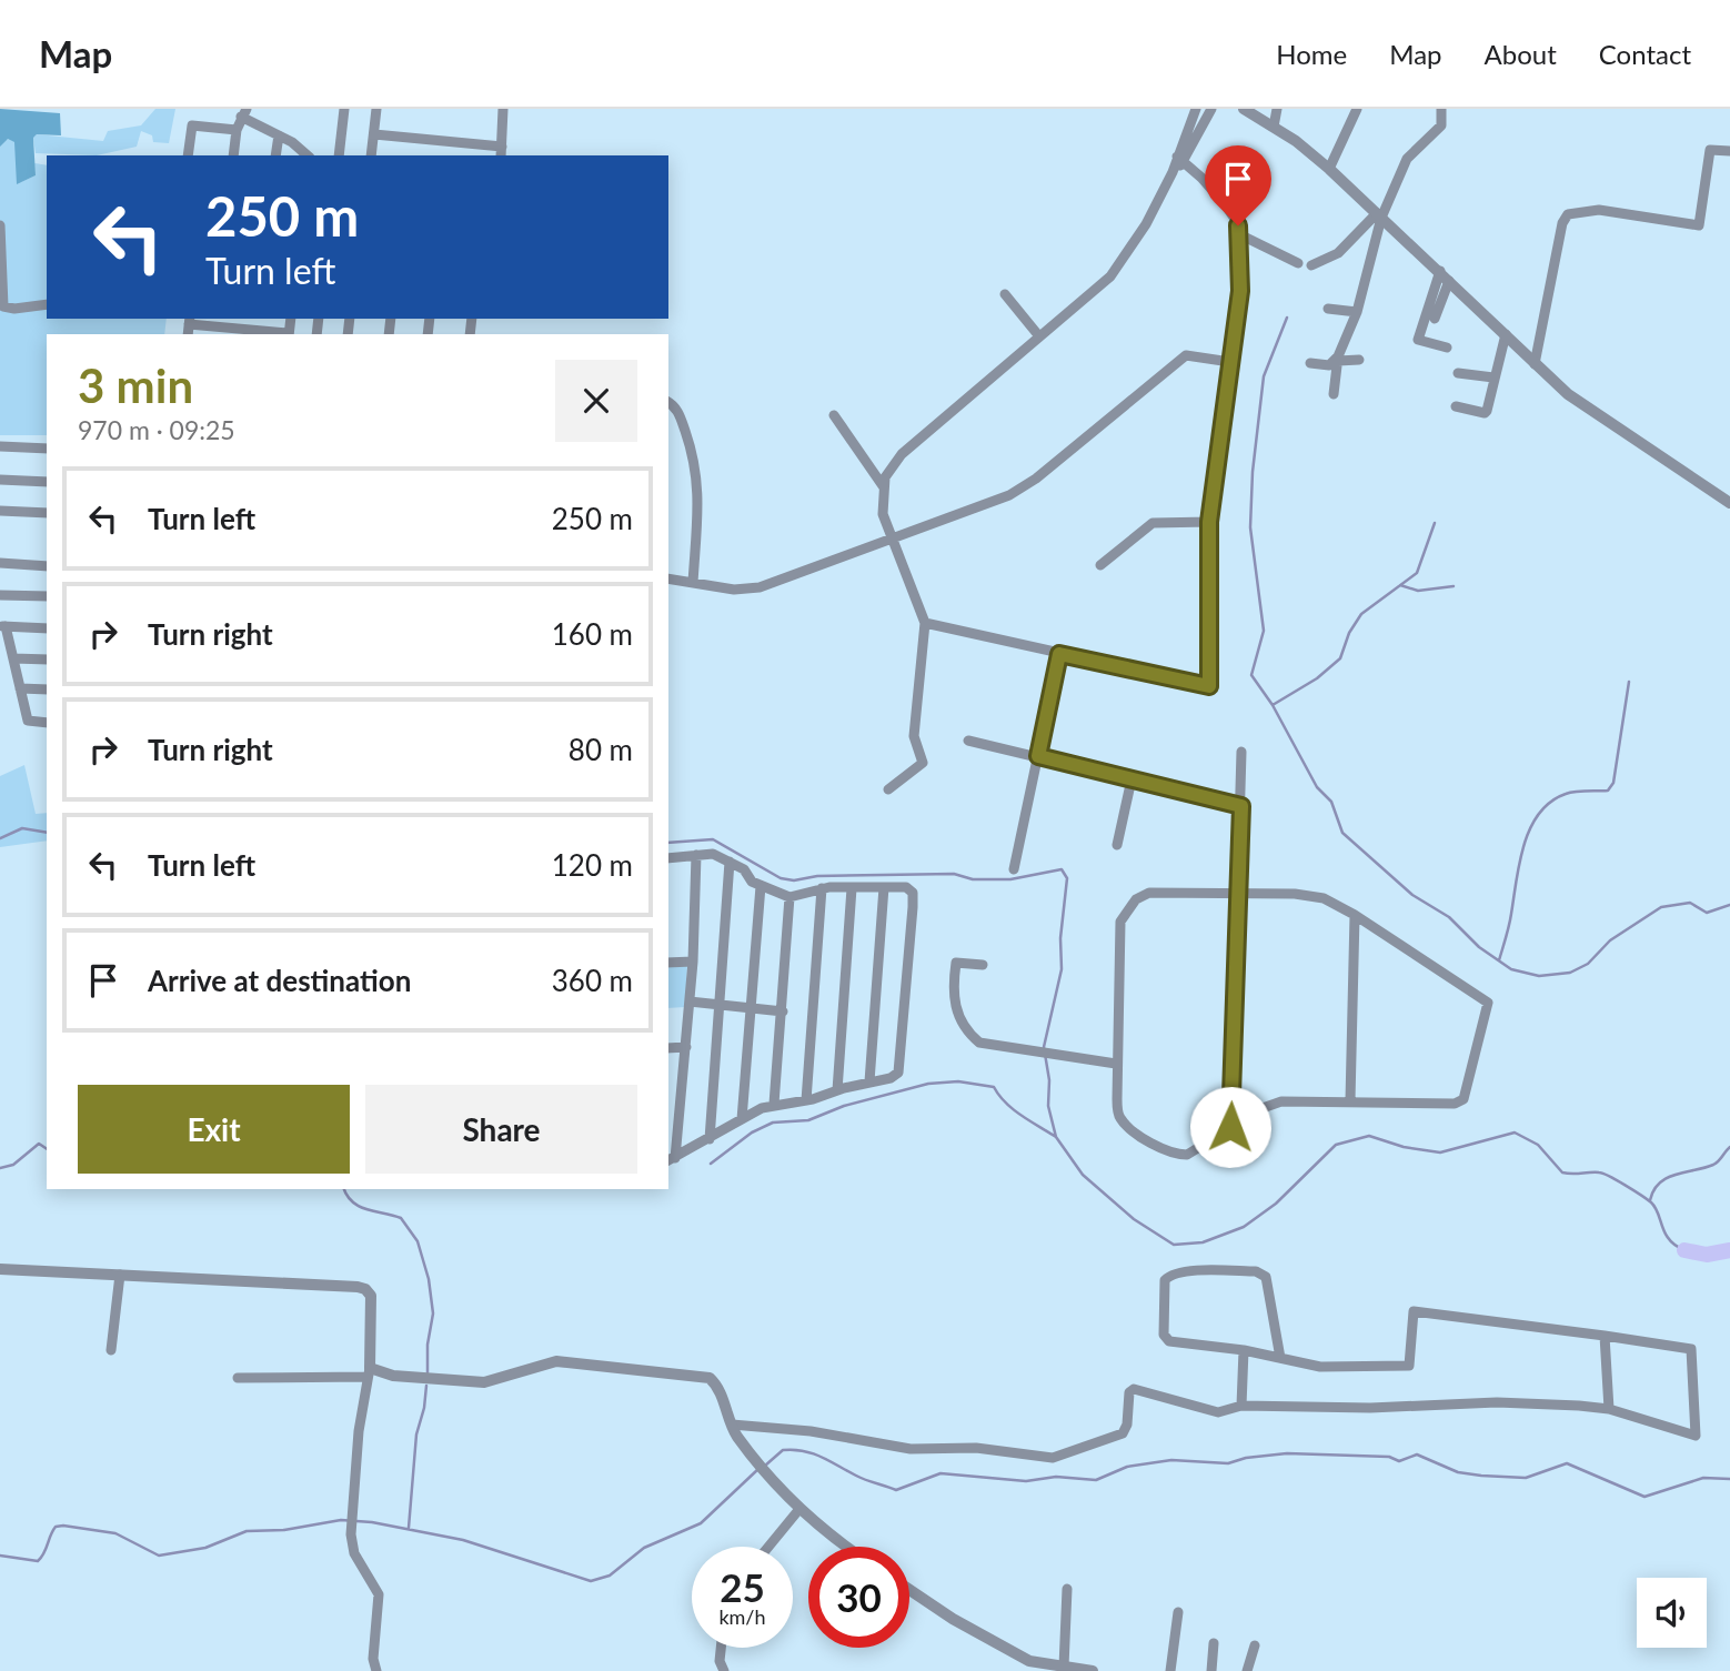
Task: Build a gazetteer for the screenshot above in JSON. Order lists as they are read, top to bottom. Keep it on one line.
{"page":{"header":"Map","nav":["Home","Map","About","Contact"],"turn":["250 m","Turn left"],"heading":["3 min","970 m · 09:25"],"list":[{"name":"Turn left","value":"250 m"},{"name":"Turn right","value":"160 m"},{"name":"Turn right","value":"80 m"},{"name":"Turn left","value":"120 m"},{"name":"Arrive at destination","value":"360 m"}],"buttons":["Exit","Share"],"speed":"25 km/h","limit":"30"}}
